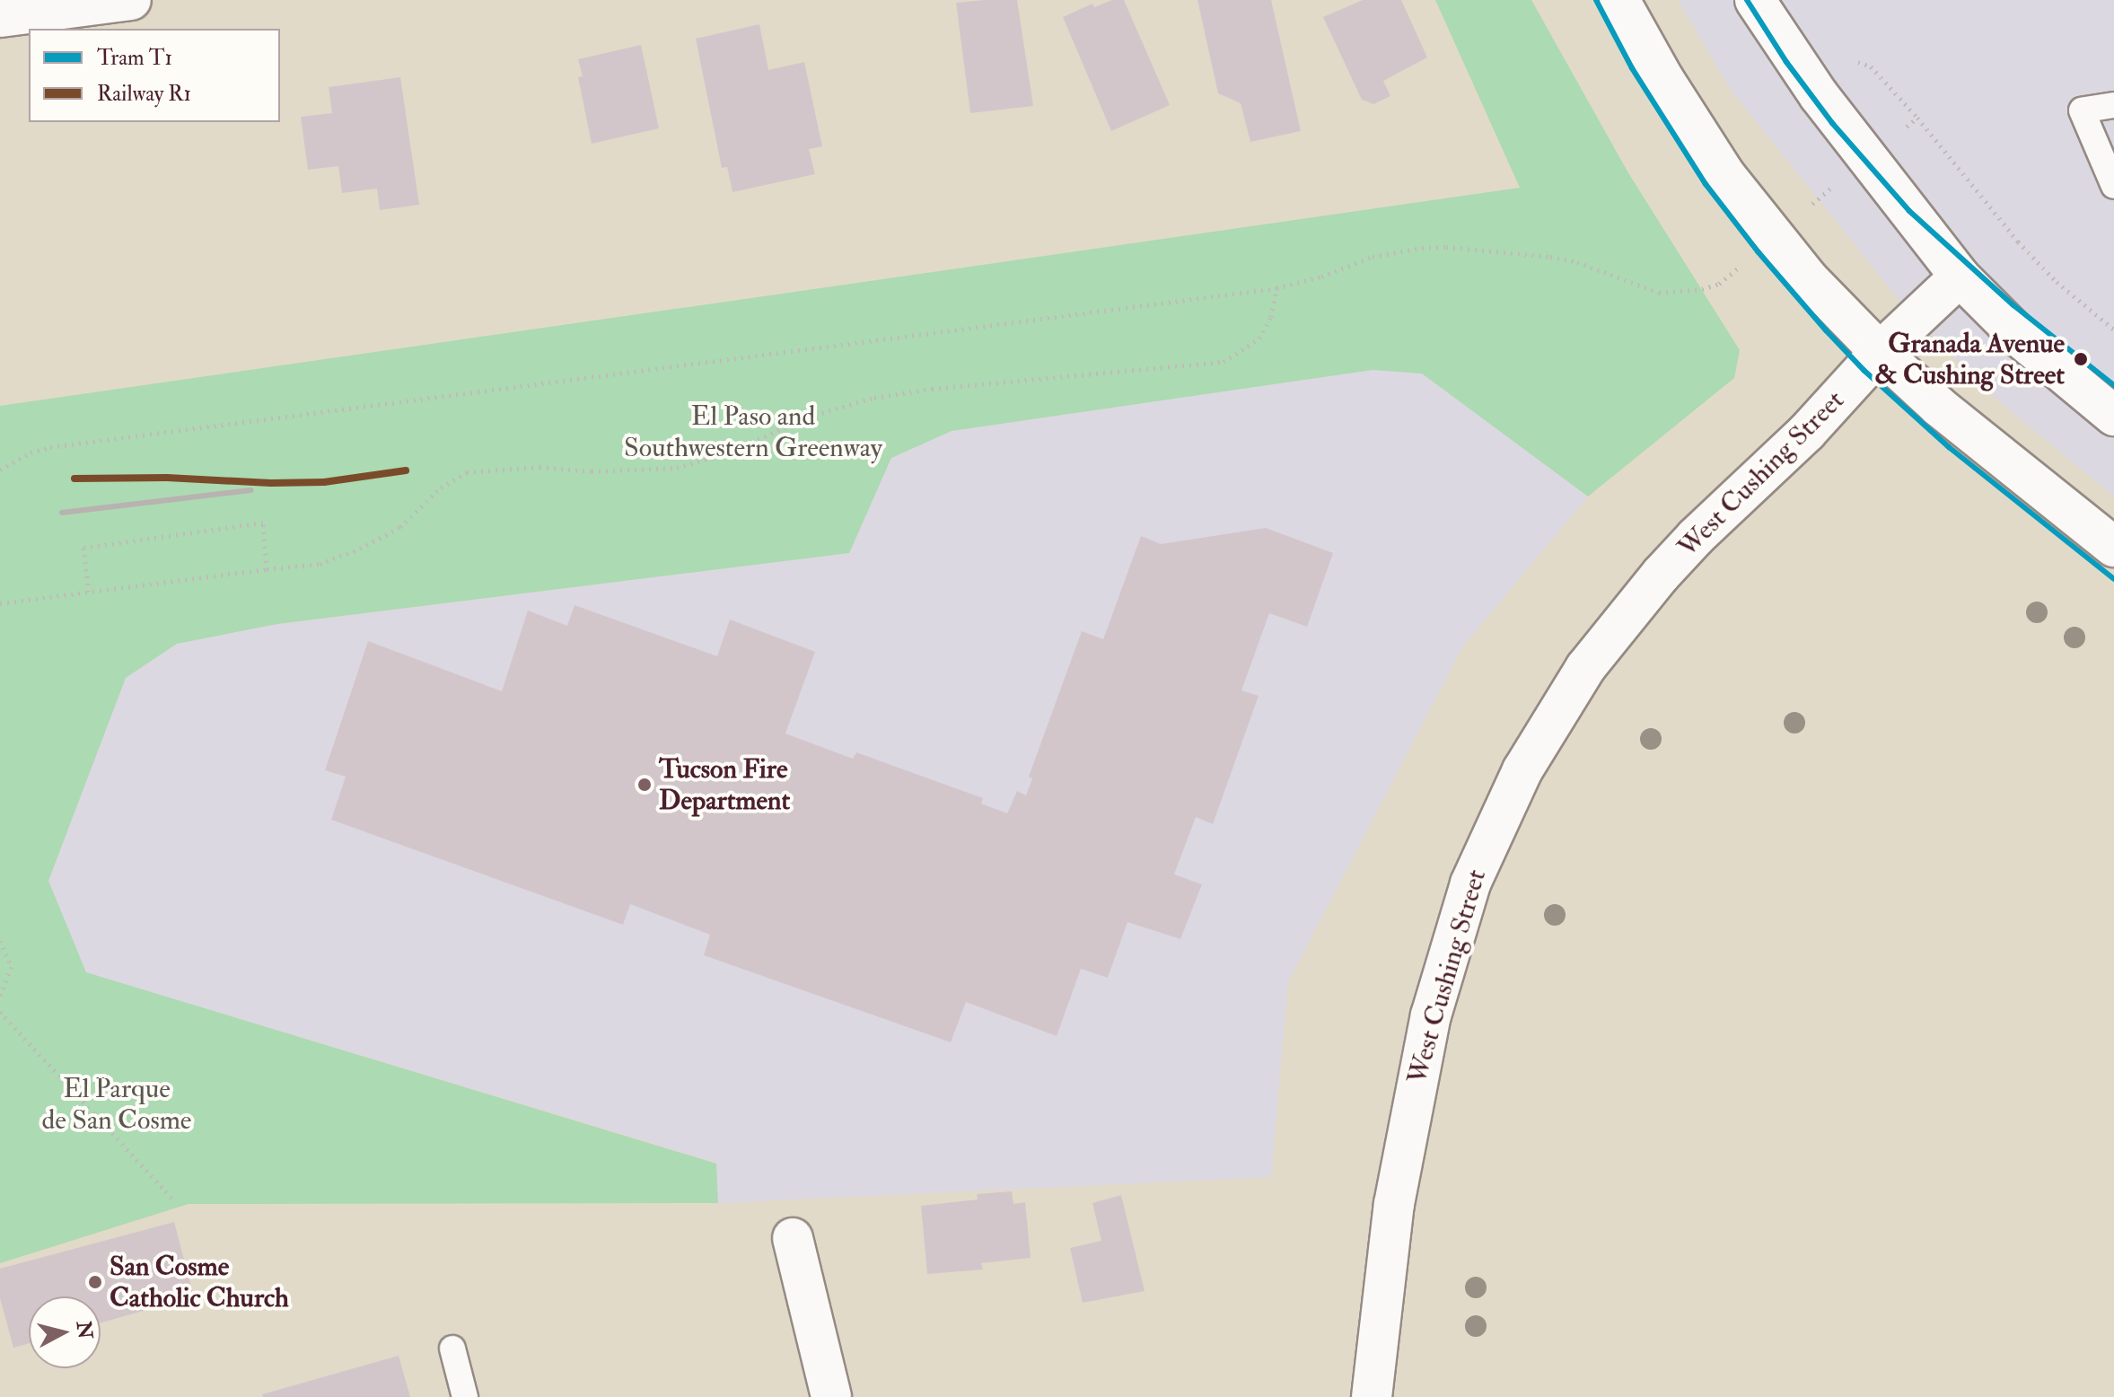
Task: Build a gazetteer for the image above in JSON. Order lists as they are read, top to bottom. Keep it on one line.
{"streets":{"street":["West Cushing Street"]},"parks":["El Paso and Southwestern Greenway","El Parque de San Cosme"],"places":["Granada Avenue & Cushing Street","Tucson Fire Department","San Cosme Catholic Church"],"lines":["tram line T1","rail line R1"],"legend":["Tram T1","Railway R1"],"north":"right"}
